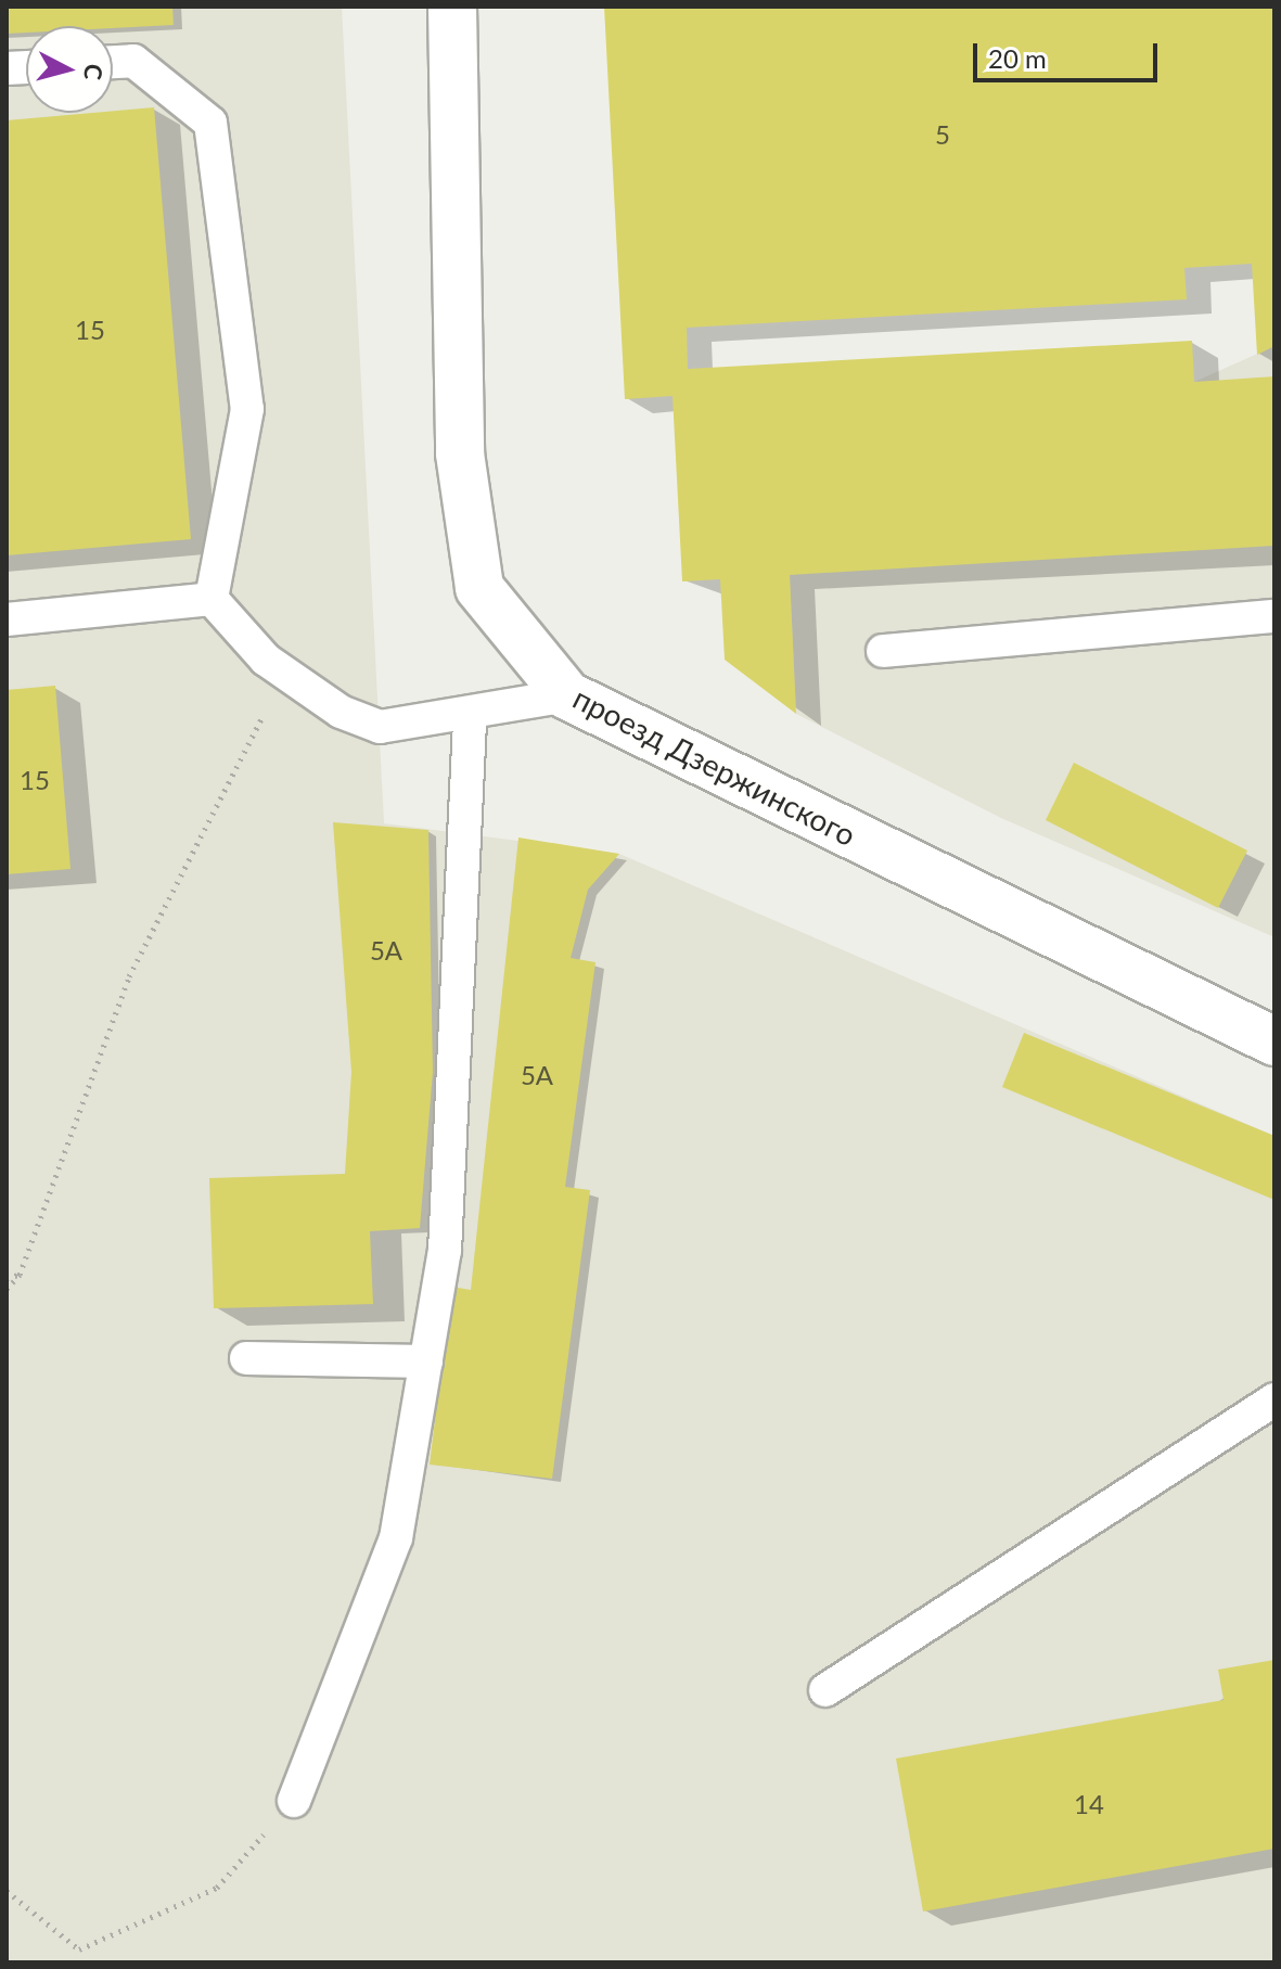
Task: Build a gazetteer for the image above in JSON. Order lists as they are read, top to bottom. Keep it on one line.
{"streets":{"street":["проезд Дзержинского"]},"house_numbers":["5","15","15","5А","5А","14"],"scale_bar":"20 m","north":"right"}
